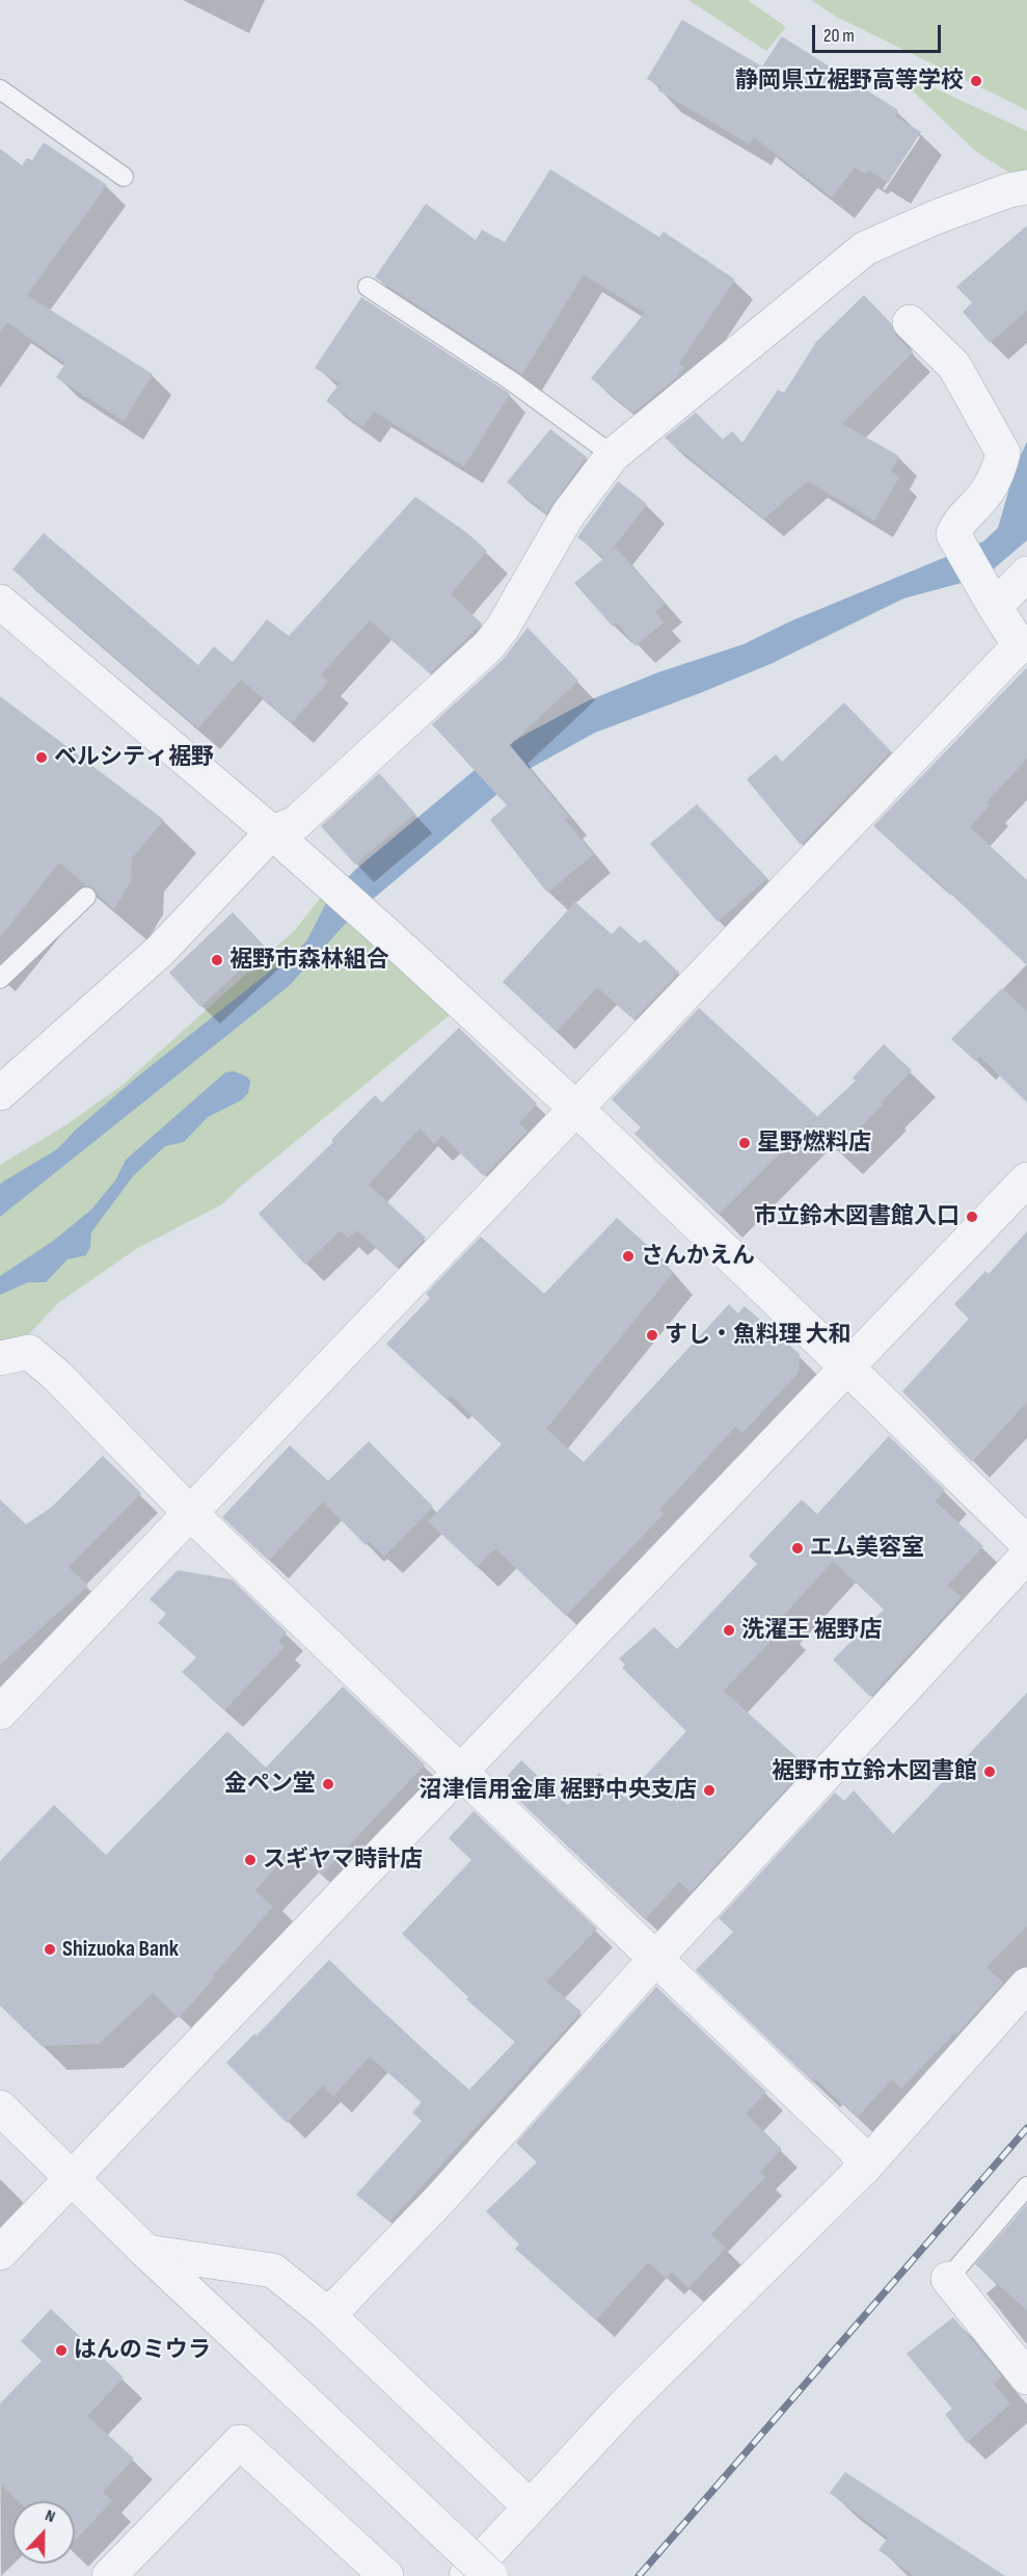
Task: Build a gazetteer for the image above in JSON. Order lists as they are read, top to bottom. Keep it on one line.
{"places":["静岡県立裾野高等学校","ベルシティ裾野","裾野市森林組合","星野燃料店","市立鈴木図書館入口","さんかえん","すし・魚料理 大和","エム美容室","洗濯王 裾野店","裾野市立鈴木図書館","金ペン堂","沼津信用金庫 裾野中央支店","スギヤマ時計店","Shizuoka Bank","はんのミウラ"],"scale_bar":"20 m","north":"top"}
